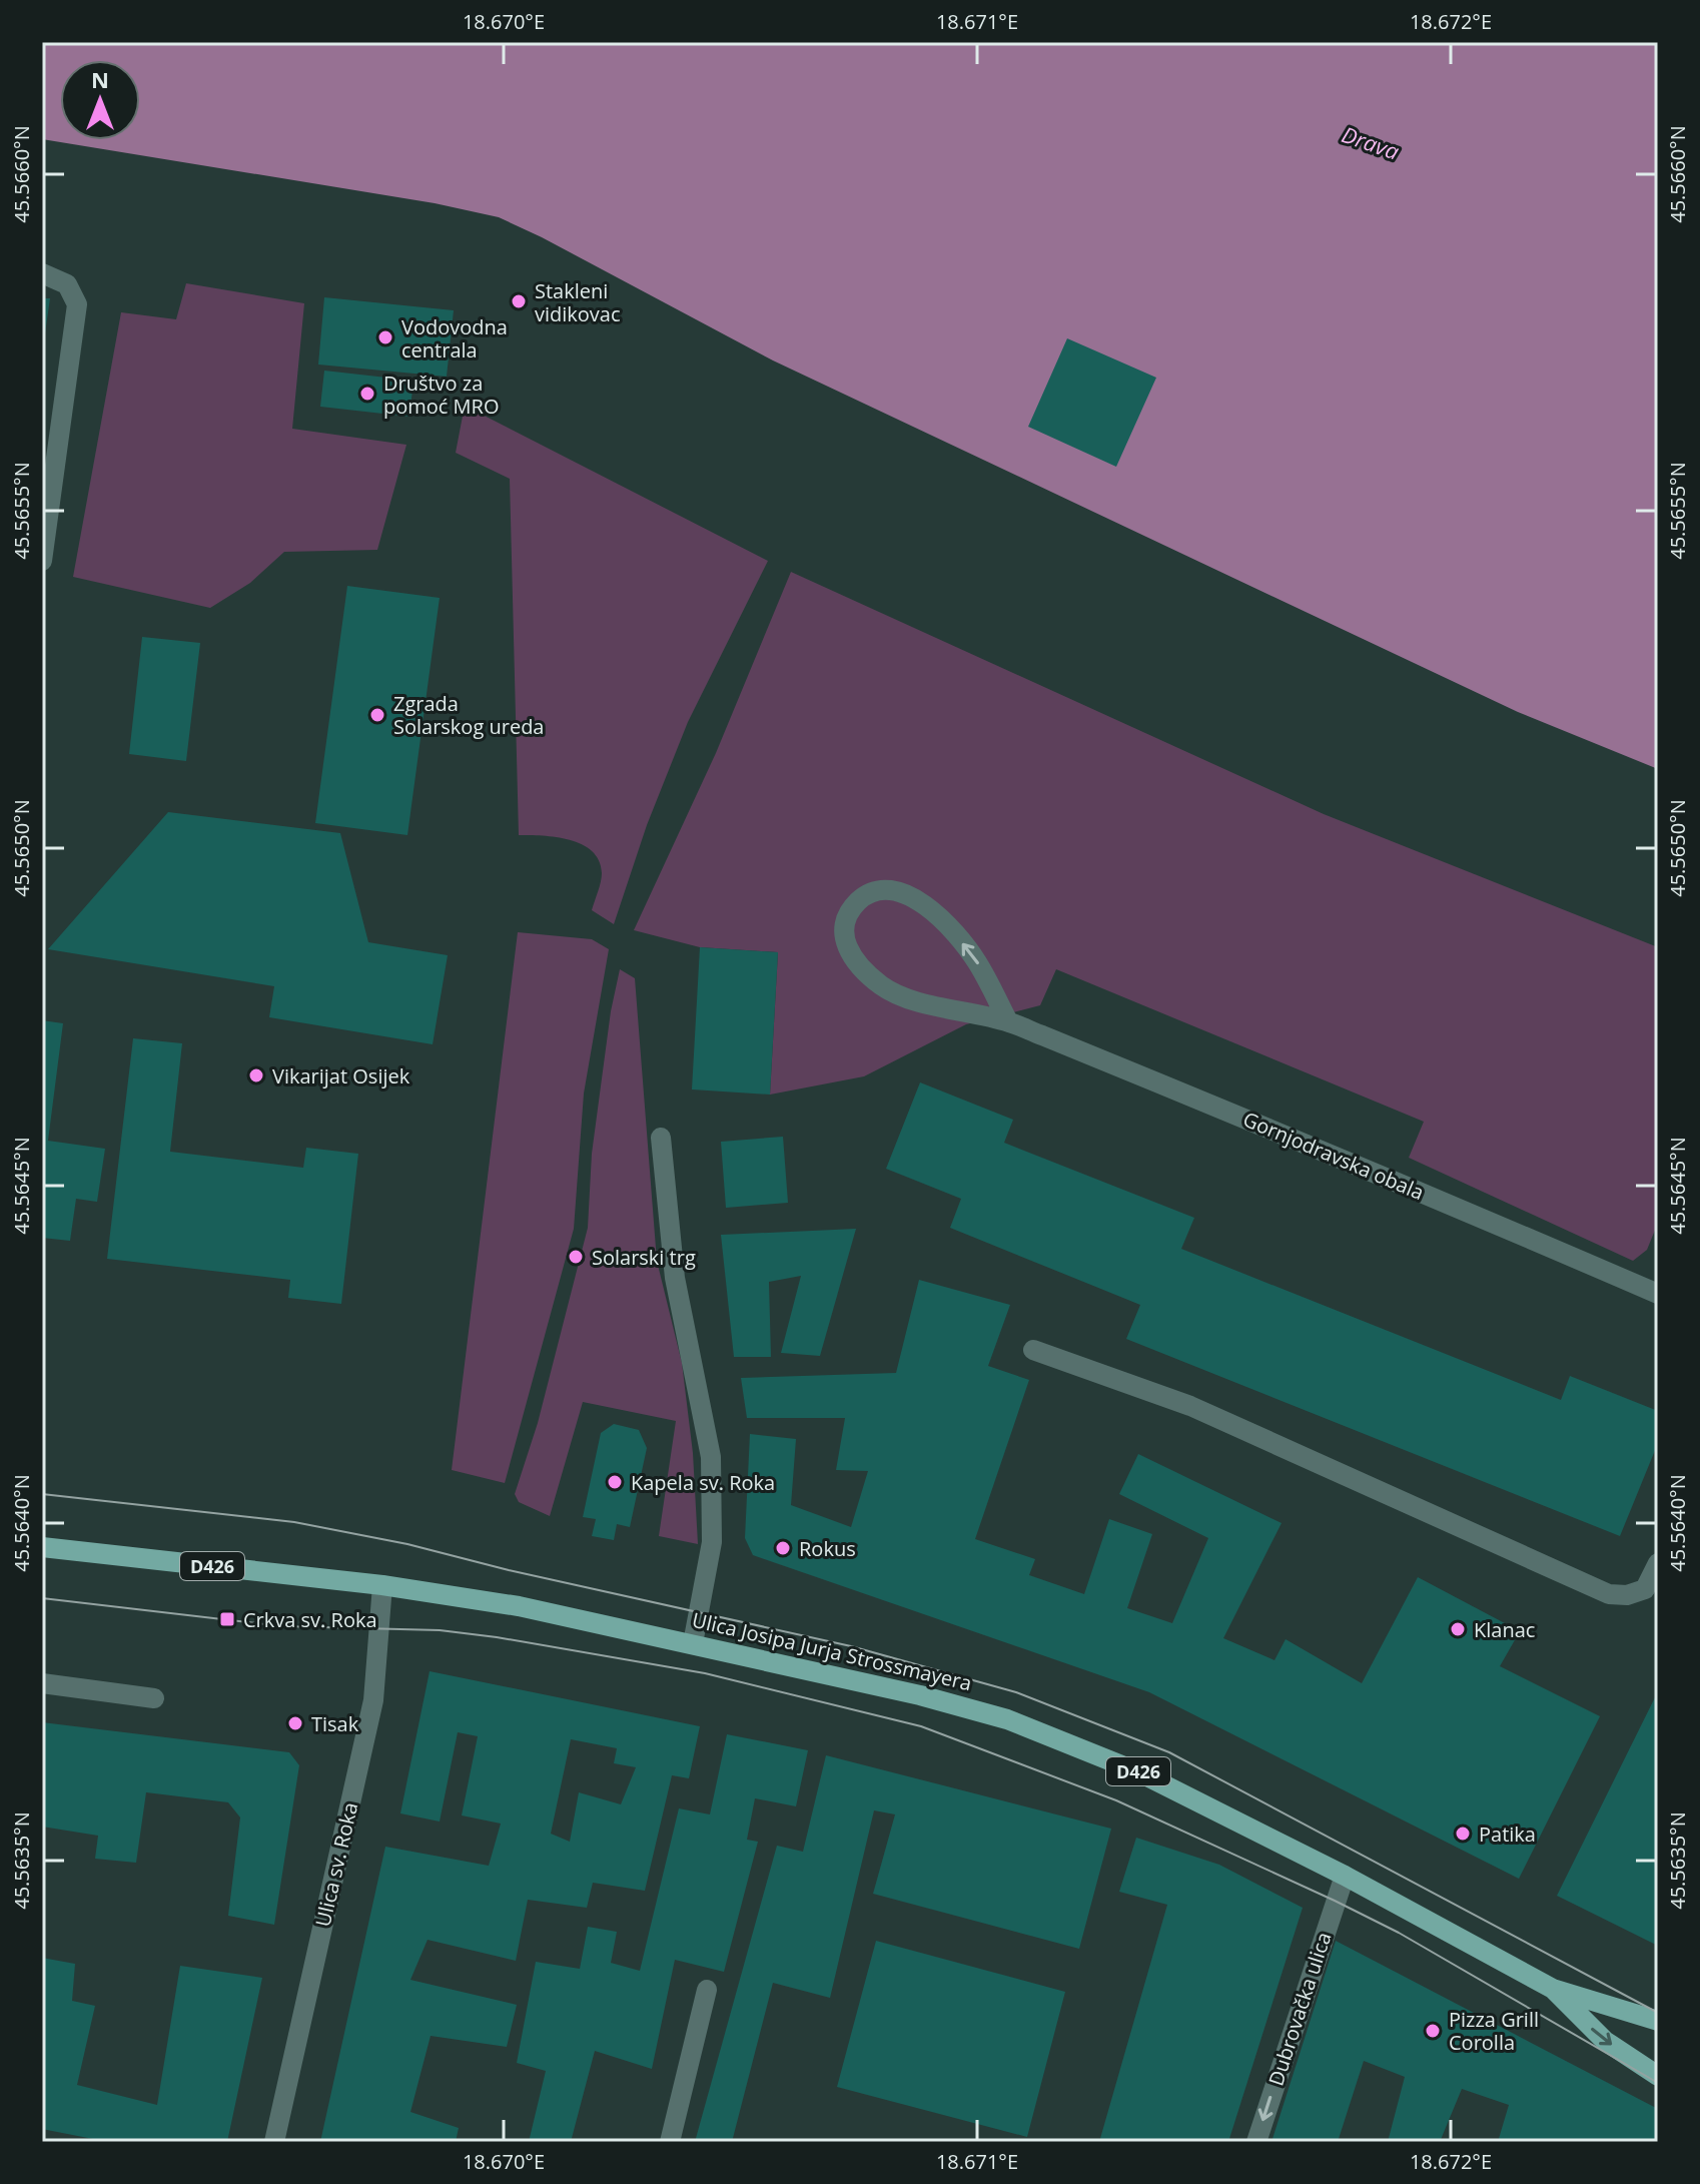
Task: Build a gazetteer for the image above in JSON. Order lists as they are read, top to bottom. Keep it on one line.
{"streets":{"main road":["D426","Ulica Josipa Jurja Strossmayera"],"street":["Gornjodravska obala","Ulica sv. Roka","Dubrovačka ulica"]},"crossings":[["Ulica Josipa Jurja Strossmayera","Ulica sv. Roka"],["Ulica Josipa Jurja Strossmayera","Dubrovačka ulica"]],"one_way":["Dubrovačka ulica"],"water":["Drava"],"places":{"other":["Stakleni vidikovac","Vodovodna centrala","Društvo za pomoć MRO","Zgrada Solarskog ureda","Vikarijat Osijek","Solarski trg","Kapela sv. Roka","Rokus","Klanac","Tisak","Patika","Pizza Grill Corolla"],"transit":["Crkva sv. Roka"]},"north":"top","coordinates":["18.670°E","18.671°E","18.672°E","45.5660°N","45.5655°N","45.5650°N","45.5645°N","45.5640°N","45.5635°N"]}
